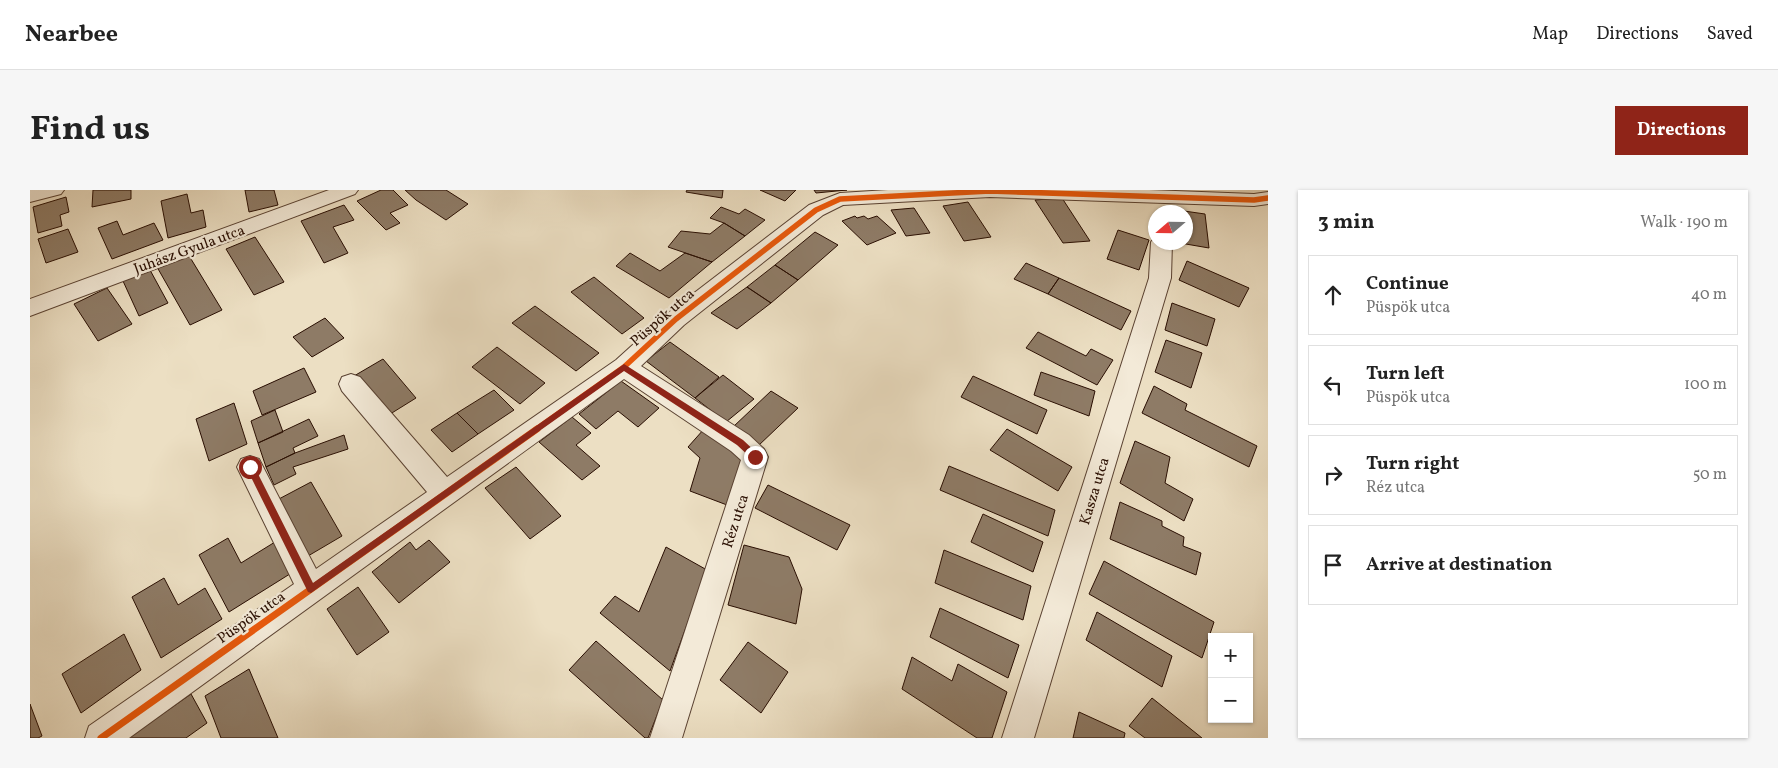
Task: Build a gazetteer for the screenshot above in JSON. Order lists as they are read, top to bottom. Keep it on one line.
{"streets":{"street":["Juhász Gyula utca","Püspök utca","Kasza utca","Réz utca"]},"crossings":[["Püspök utca","Réz utca"]],"north":"left","page":{"header":"Nearbee","nav":["Map","Directions","Saved"],"title":"Find us","buttons":"Directions","heading":["3 min","Walk · 190 m"],"list":[["Continue","Püspök utca","40 m"],["Turn left","Püspök utca","100 m"],["Turn right","Réz utca","50 m"],"Arrive at destination"],"map_buttons":["+","−"]}}
